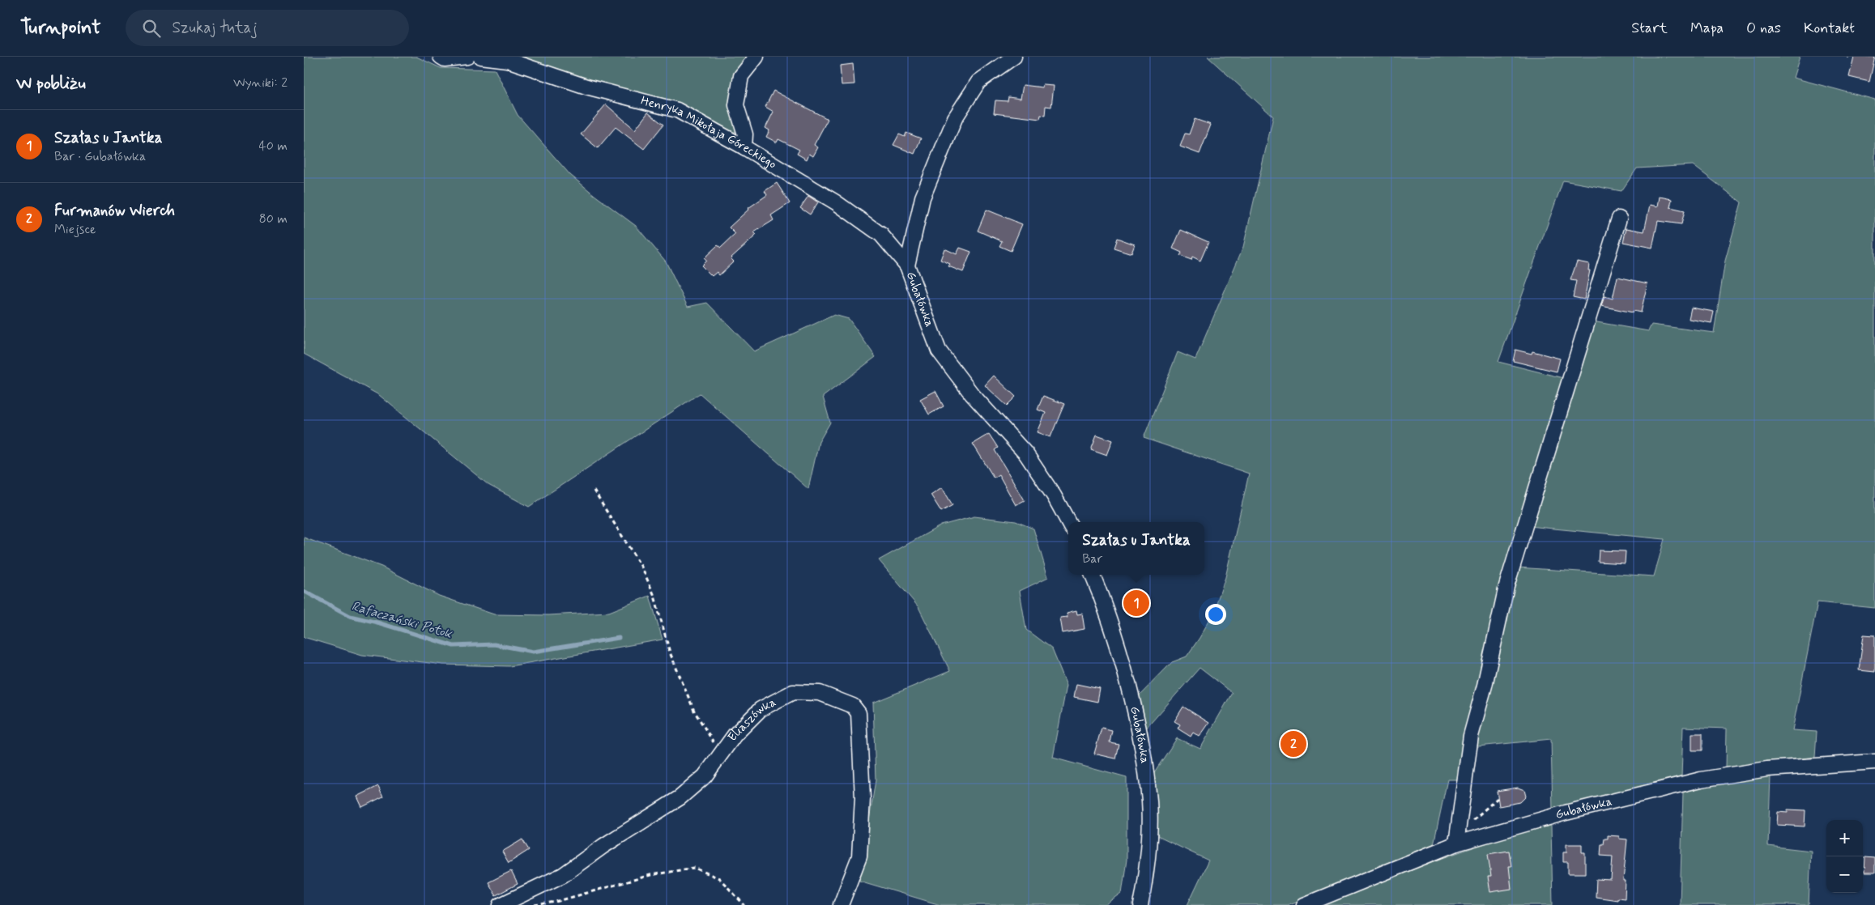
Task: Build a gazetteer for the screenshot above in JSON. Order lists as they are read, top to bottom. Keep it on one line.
{"streets":{"street":["Henryka Mikołaja Góreckiego","Gubałówka","Eliaszówka"]},"crossings":[["Henryka Mikołaja Góreckiego","Gubałówka"]],"water":["Rafaczański Potok"],"page":{"header":"Turnpoint","search":"Szukaj tutaj","nav":["Start","Mapa","O nas","Kontakt"],"heading":["W pobliżu","Wyniki: 2"],"list":[{"mark":"1","name":"Szałas u Jantka","note":"Bar · Gubałówka","value":"40 m"},{"mark":"2","name":"Furmanów Wierch","note":"Miejsce","value":"80 m"}],"popup":["Szałas u Jantka","Bar"],"pins":["1","2"],"map_buttons":["+","−"]}}
